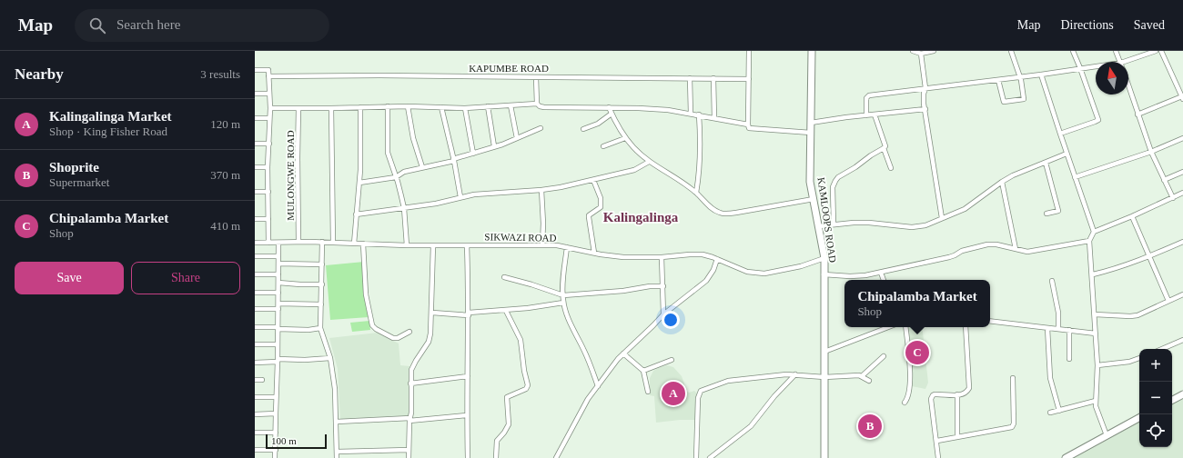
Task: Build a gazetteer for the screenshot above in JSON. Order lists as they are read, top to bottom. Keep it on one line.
{"streets":{"main road":["KAMLOOPS ROAD"],"street":["KAPUMBE ROAD","MULONGWE ROAD","SIKWAZI ROAD"]},"crossings":[["MULONGWE ROAD","SIKWAZI ROAD"],["KAMLOOPS ROAD","SIKWAZI ROAD"]],"districts":["Kalingalinga"],"scale_bar":"100 m","north":"top","page":{"header":"Map","search":"Search here","nav":["Map","Directions","Saved"],"heading":["Nearby","3 results"],"list":[{"mark":"A","name":"Kalingalinga Market","note":"Shop · King Fisher Road","value":"120 m"},{"mark":"B","name":"Shoprite","note":"Supermarket","value":"370 m"},{"mark":"C","name":"Chipalamba Market","note":"Shop","value":"410 m"}],"buttons":["Save","Share"],"popup":["Chipalamba Market","Shop"],"pins":["C","A","B"],"map_buttons":["+","−"],"scale":"100 m"}}
